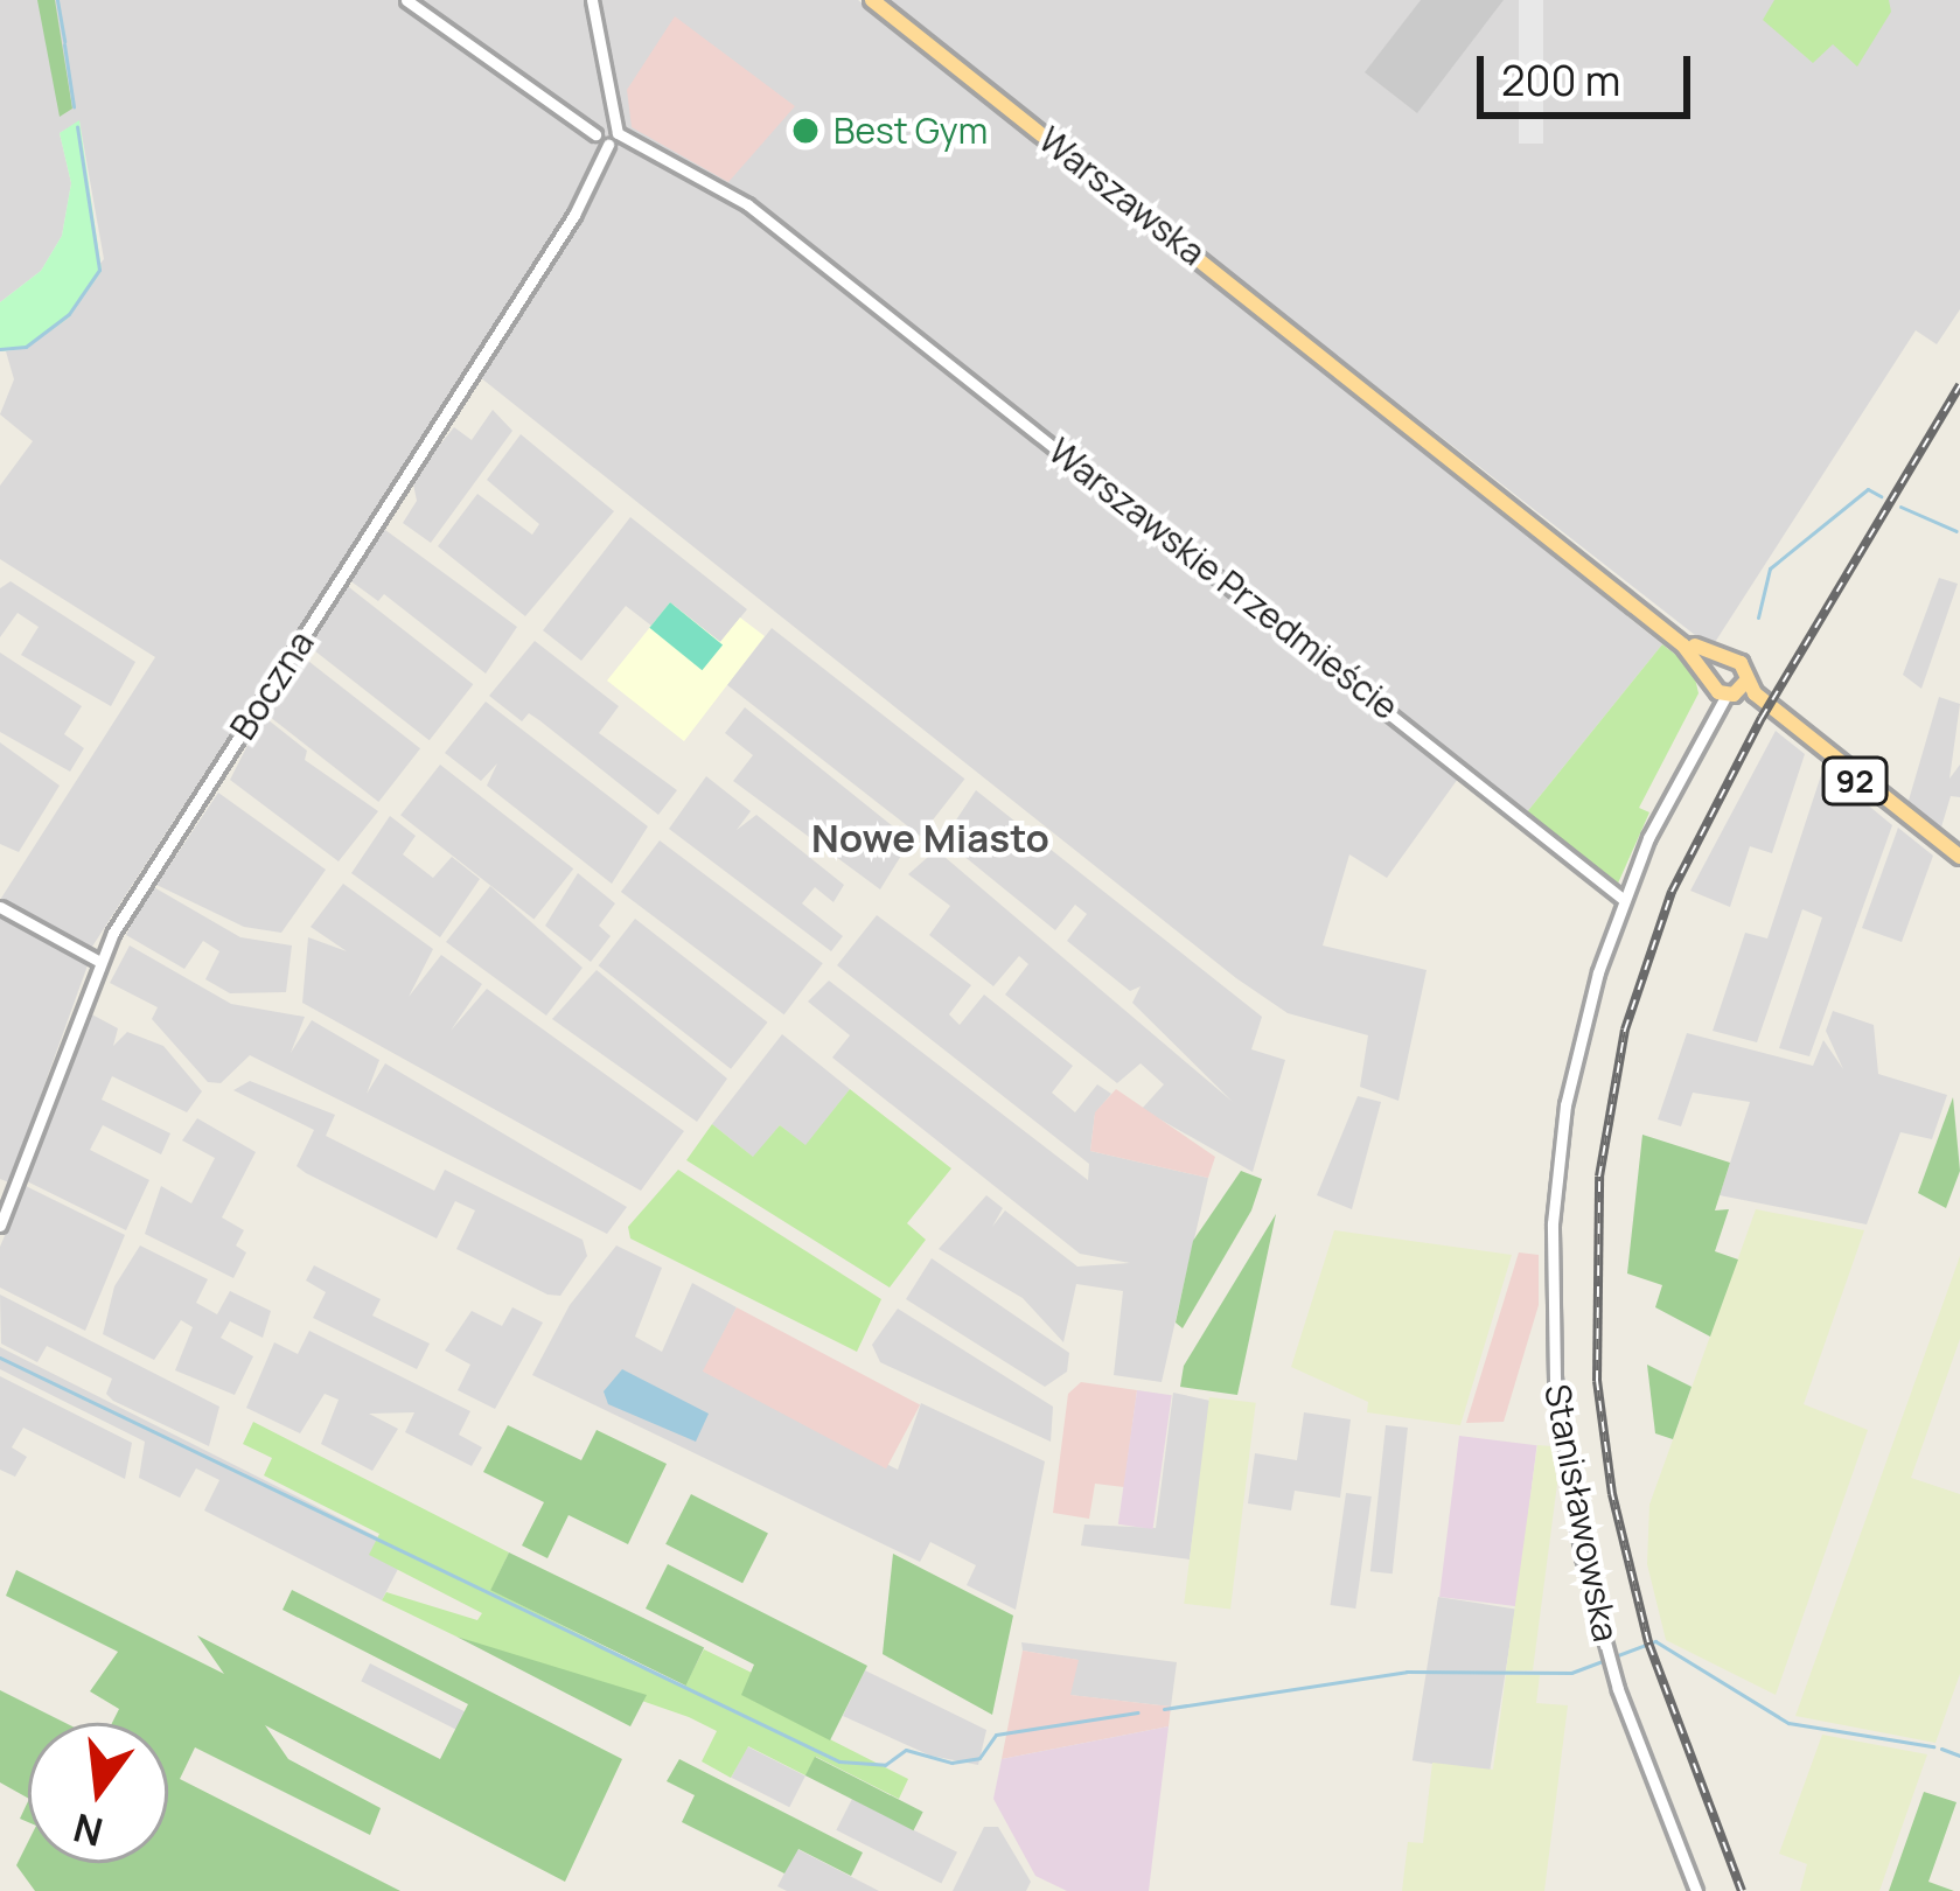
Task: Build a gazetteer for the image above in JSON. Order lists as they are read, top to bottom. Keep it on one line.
{"streets":{"main road":["Warszawska","92"],"street":["Warszawskie Przedmieście","Boczna","Stanisławowska"]},"crossings":[["Warszawska","Stanisławowska"],["Warszawskie Przedmieście","Boczna"],["Warszawskie Przedmieście","Stanisławowska"]],"districts":["Nowe Miasto"],"places":["Best Gym"],"scale_bar":"200 m","north":"bottom"}
